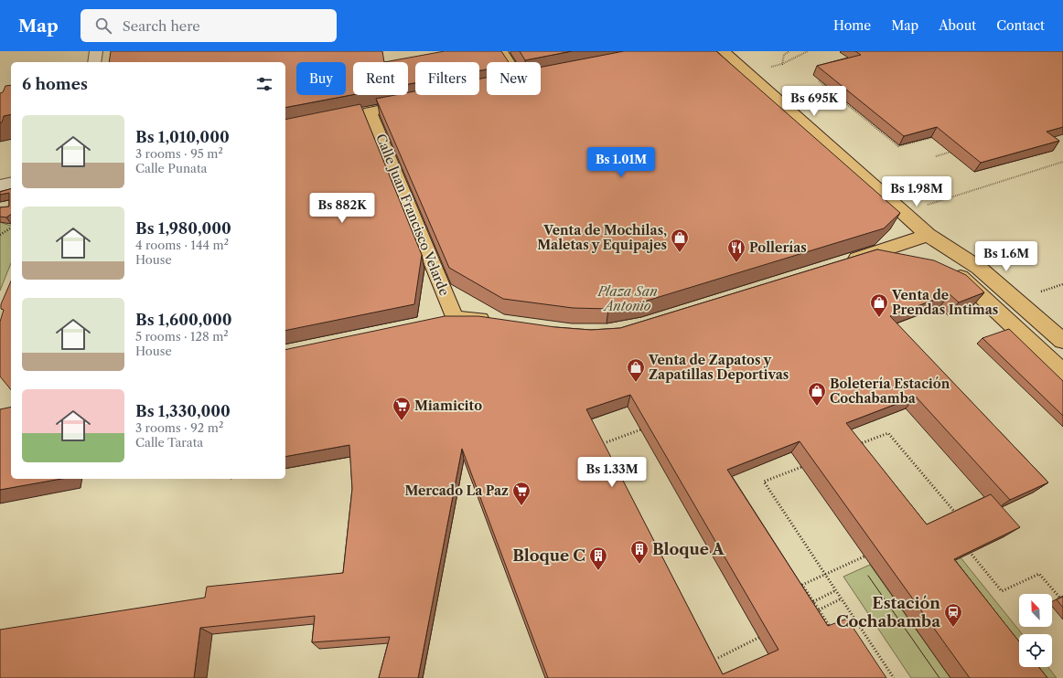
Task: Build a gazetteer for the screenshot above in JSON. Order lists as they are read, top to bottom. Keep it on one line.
{"streets":{"main road":["Calle Juan Francisco Velarde"]},"parks":["Plaza San Antonio"],"places":{"shop":["Venta de Mochilas, Maletas y Equipajes","Venta de Prendas Intimas","Venta de Zapatos y Zapatillas Deportivas","Boletería Estación Cochabamba"],"restaurant":["Pollerías"],"supermarket":["Miamicito","Mercado La Paz"],"building":["Bloque A","Bloque C"],"station":["Estación Cochabamba"]},"north":"top left","page":{"header":"Map","search":"Search here","nav":["Home","Map","About","Contact"],"chip":["Buy","Rent","Filters","New"],"heading":"6 homes","price":["Bs 695K","Bs 1.01M","Bs 1.98M","Bs 882K","Bs 1.6M","Bs 1.33M"],"list":[{"name":"Bs 1,010,000","note":"3 rooms · 95 m² · Calle Punata"},{"name":"Bs 1,980,000","note":"4 rooms · 144 m² · House"},{"name":"Bs 1,600,000","note":"5 rooms · 128 m² · House"},{"name":"Bs 1,330,000","note":"3 rooms · 92 m² · Calle Tarata"}]}}
